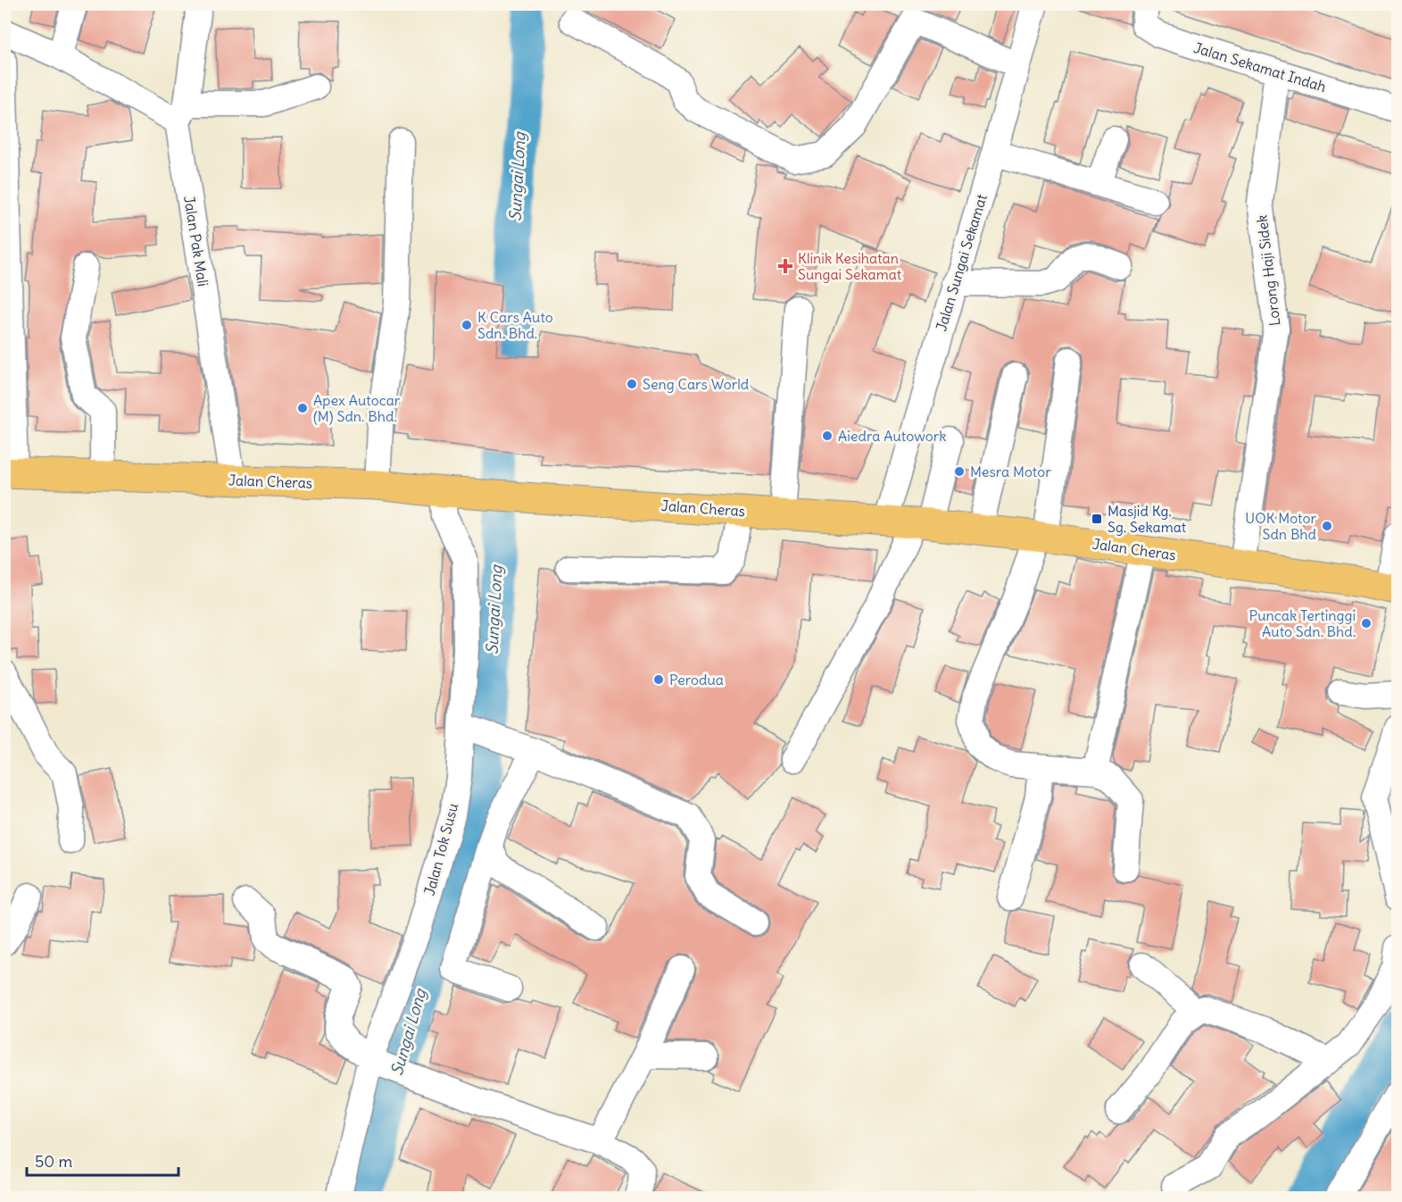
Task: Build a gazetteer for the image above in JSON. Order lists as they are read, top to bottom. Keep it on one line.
{"streets":{"main road":["Jalan Cheras"],"street":["Jalan Sekamat Indah","Jalan Pak Mali","Jalan Sungai Sekamat","Lorong Haji Sidek","Jalan Tok Susu"]},"crossings":[["Jalan Sekamat Indah","Lorong Haji Sidek"],["Jalan Pak Mali","Jalan Cheras"],["Jalan Sungai Sekamat","Jalan Cheras"],["Lorong Haji Sidek","Jalan Cheras"],["Jalan Cheras","Jalan Tok Susu"]],"water":["Sungai Long"],"places":{"health":["Klinik Kesihatan Sungai Sekamat"],"other":["K Cars Auto Sdn. Bhd.","Seng Cars World","Apex Autocar (M) Sdn. Bhd.","Aiedra Autowork","Mesra Motor","UOK Motor Sdn Bhd","Puncak Tertinggi Auto Sdn. Bhd.","Perodua"],"transit":["Masjid Kg. Sg. Sekamat"]},"scale_bar":"50 m"}
